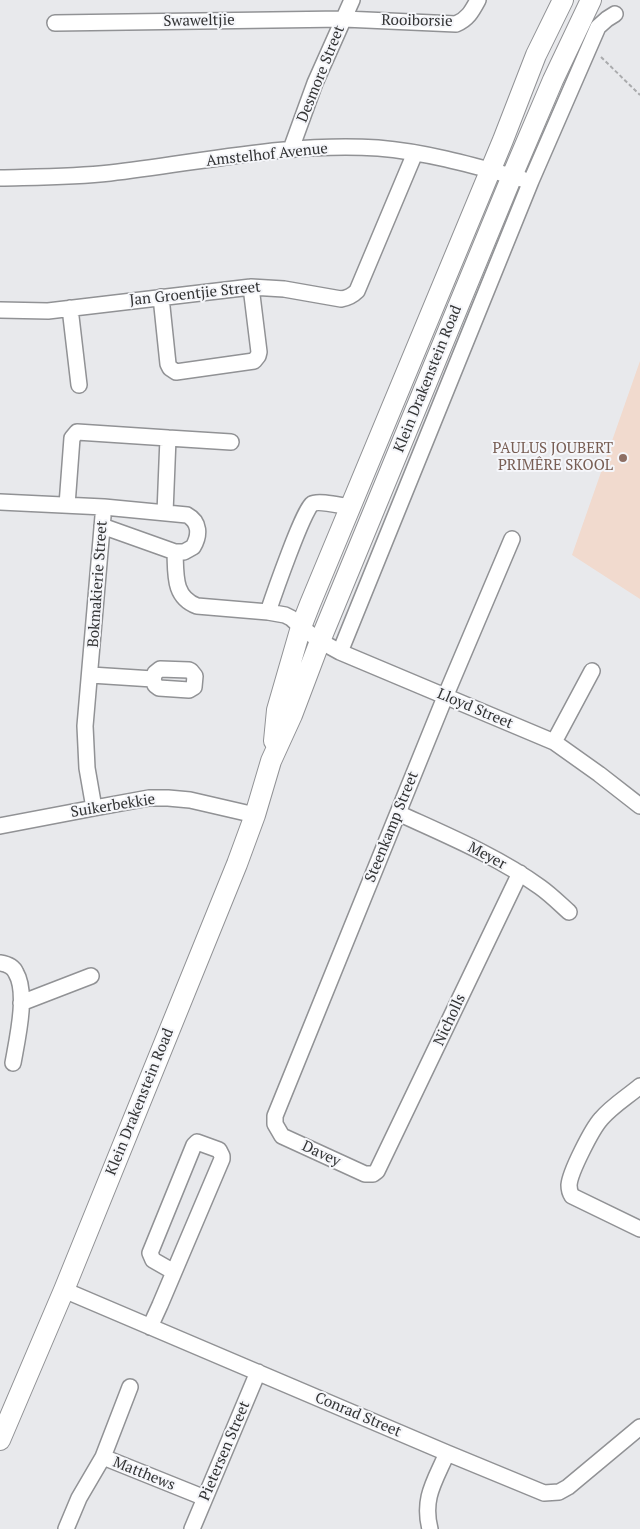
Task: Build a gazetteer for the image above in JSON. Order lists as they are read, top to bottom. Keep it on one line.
{"streets":{"main road":["Klein Drakenstein Road"],"street":["Swaweltjie","Rooiborsie","Desmore Street","Amstelhof Avenue","Jan Groentjie Street","Bokmakierie Street","Lloyd Street","Suikerbekkie","Steenkamp Street","Meyer","Nicholls","Davey","Conrad Street","Pietersen Street","Matthews"]},"crossings":[["Swaweltjie","Rooiborsie"],["Swaweltjie","Desmore Street"],["Rooiborsie","Desmore Street"],["Desmore Street","Amstelhof Avenue"],["Amstelhof Avenue","Jan Groentjie Street"],["Amstelhof Avenue","Klein Drakenstein Road"],["Klein Drakenstein Road","Lloyd Street"],["Klein Drakenstein Road","Suikerbekkie"],["Klein Drakenstein Road","Conrad Street"],["Bokmakierie Street","Suikerbekkie"],["Lloyd Street","Steenkamp Street"],["Steenkamp Street","Meyer"],["Steenkamp Street","Davey"],["Meyer","Nicholls"],["Nicholls","Davey"],["Conrad Street","Pietersen Street"],["Pietersen Street","Matthews"]],"places":["PAULUS JOUBERT PRIMÊRE SKOOL"]}
